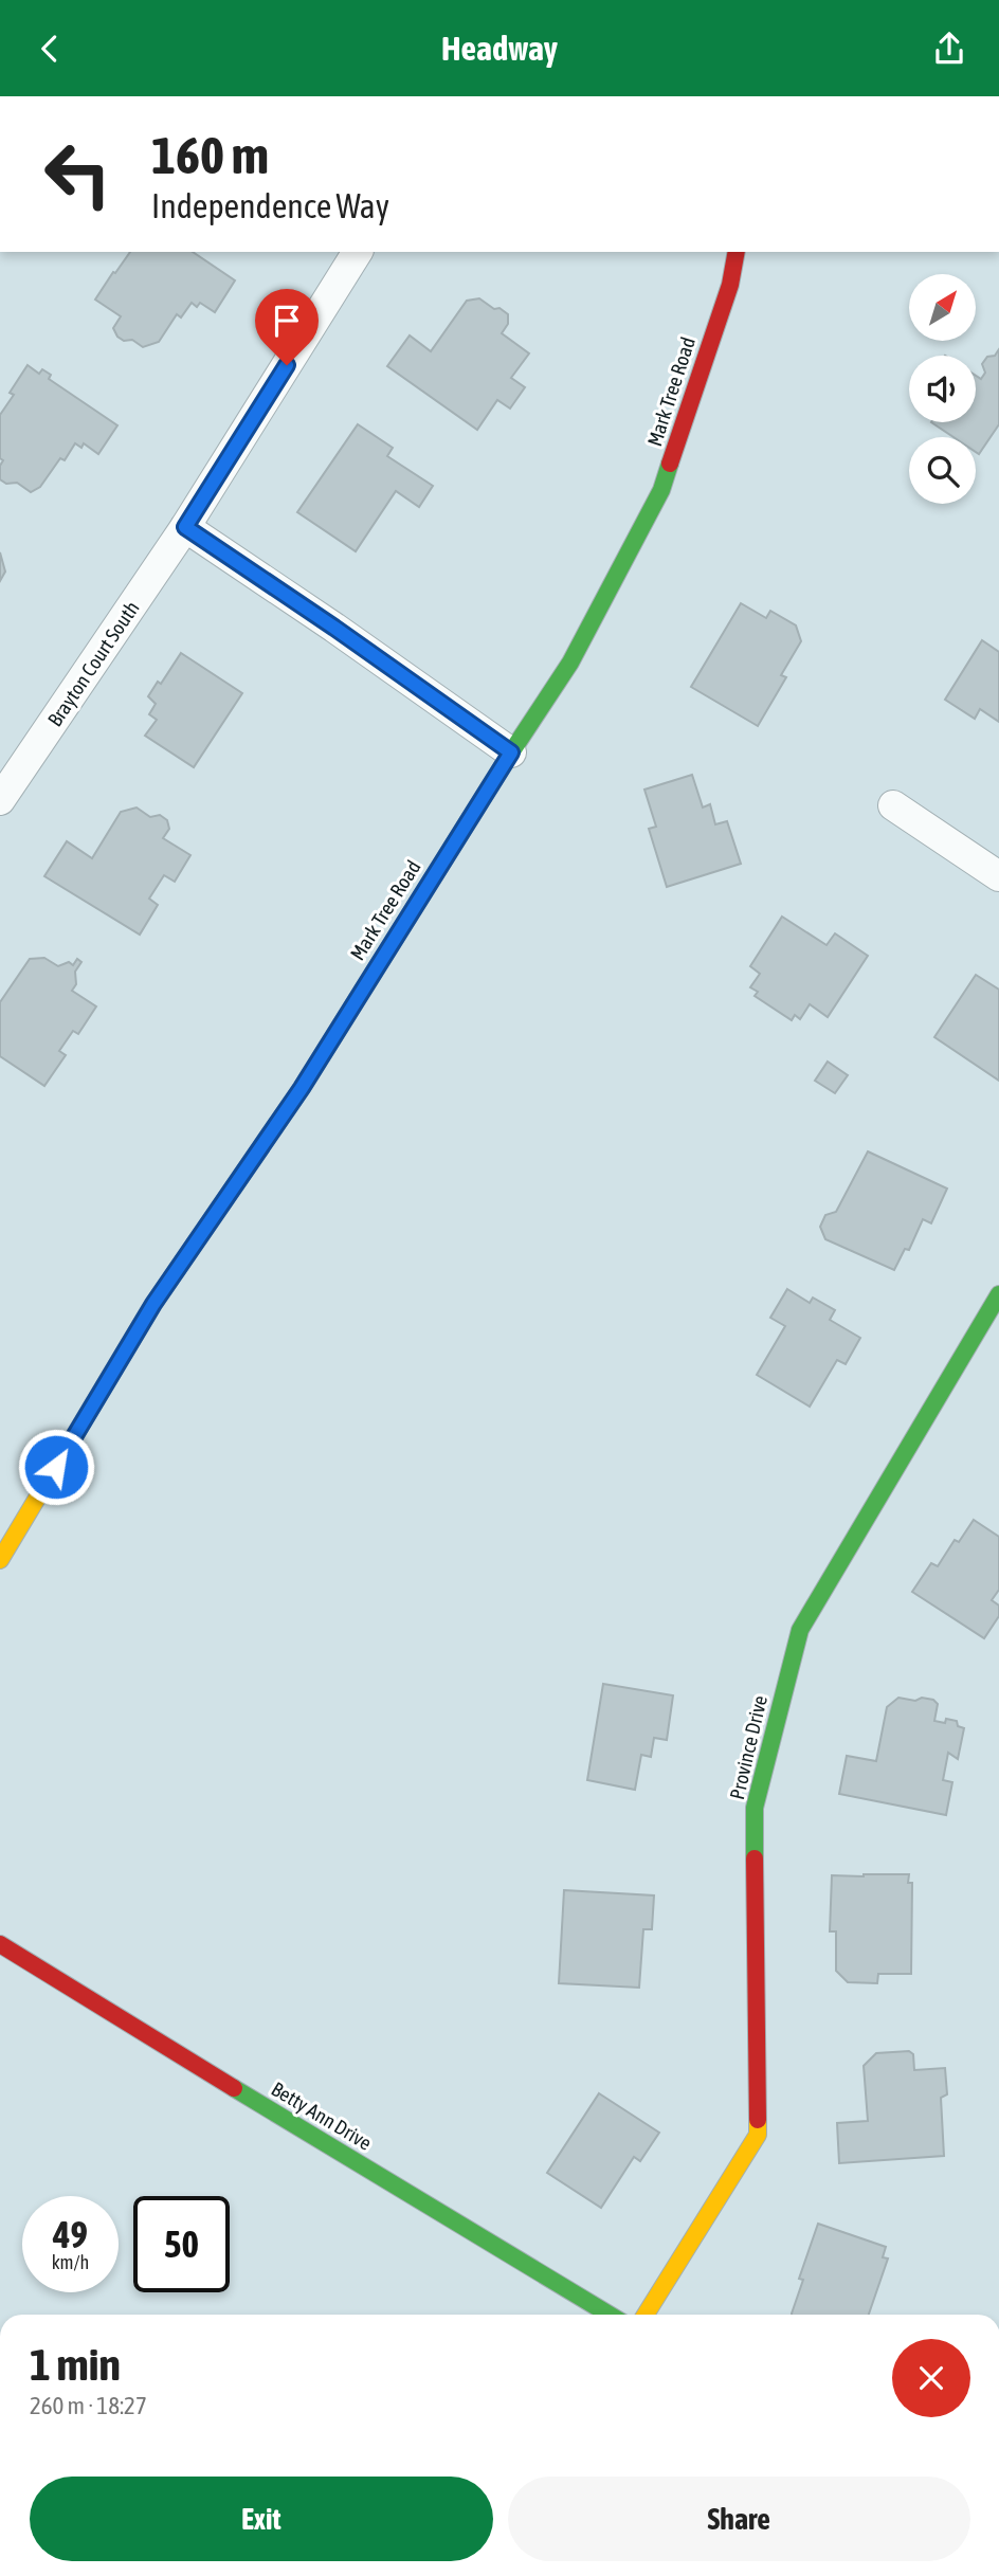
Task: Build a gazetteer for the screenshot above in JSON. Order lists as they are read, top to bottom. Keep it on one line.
{"streets":{"main road":["Mark Tree Road","Province Drive","Betty Ann Drive"],"street":["Brayton Court South"]},"north":"top right","page":{"header":"Headway","turn":["160 m","Independence Way"],"speed":"49 km/h","limit":"50","heading":["1 min","260 m · 18:27"],"buttons":["Exit","Share"]}}
